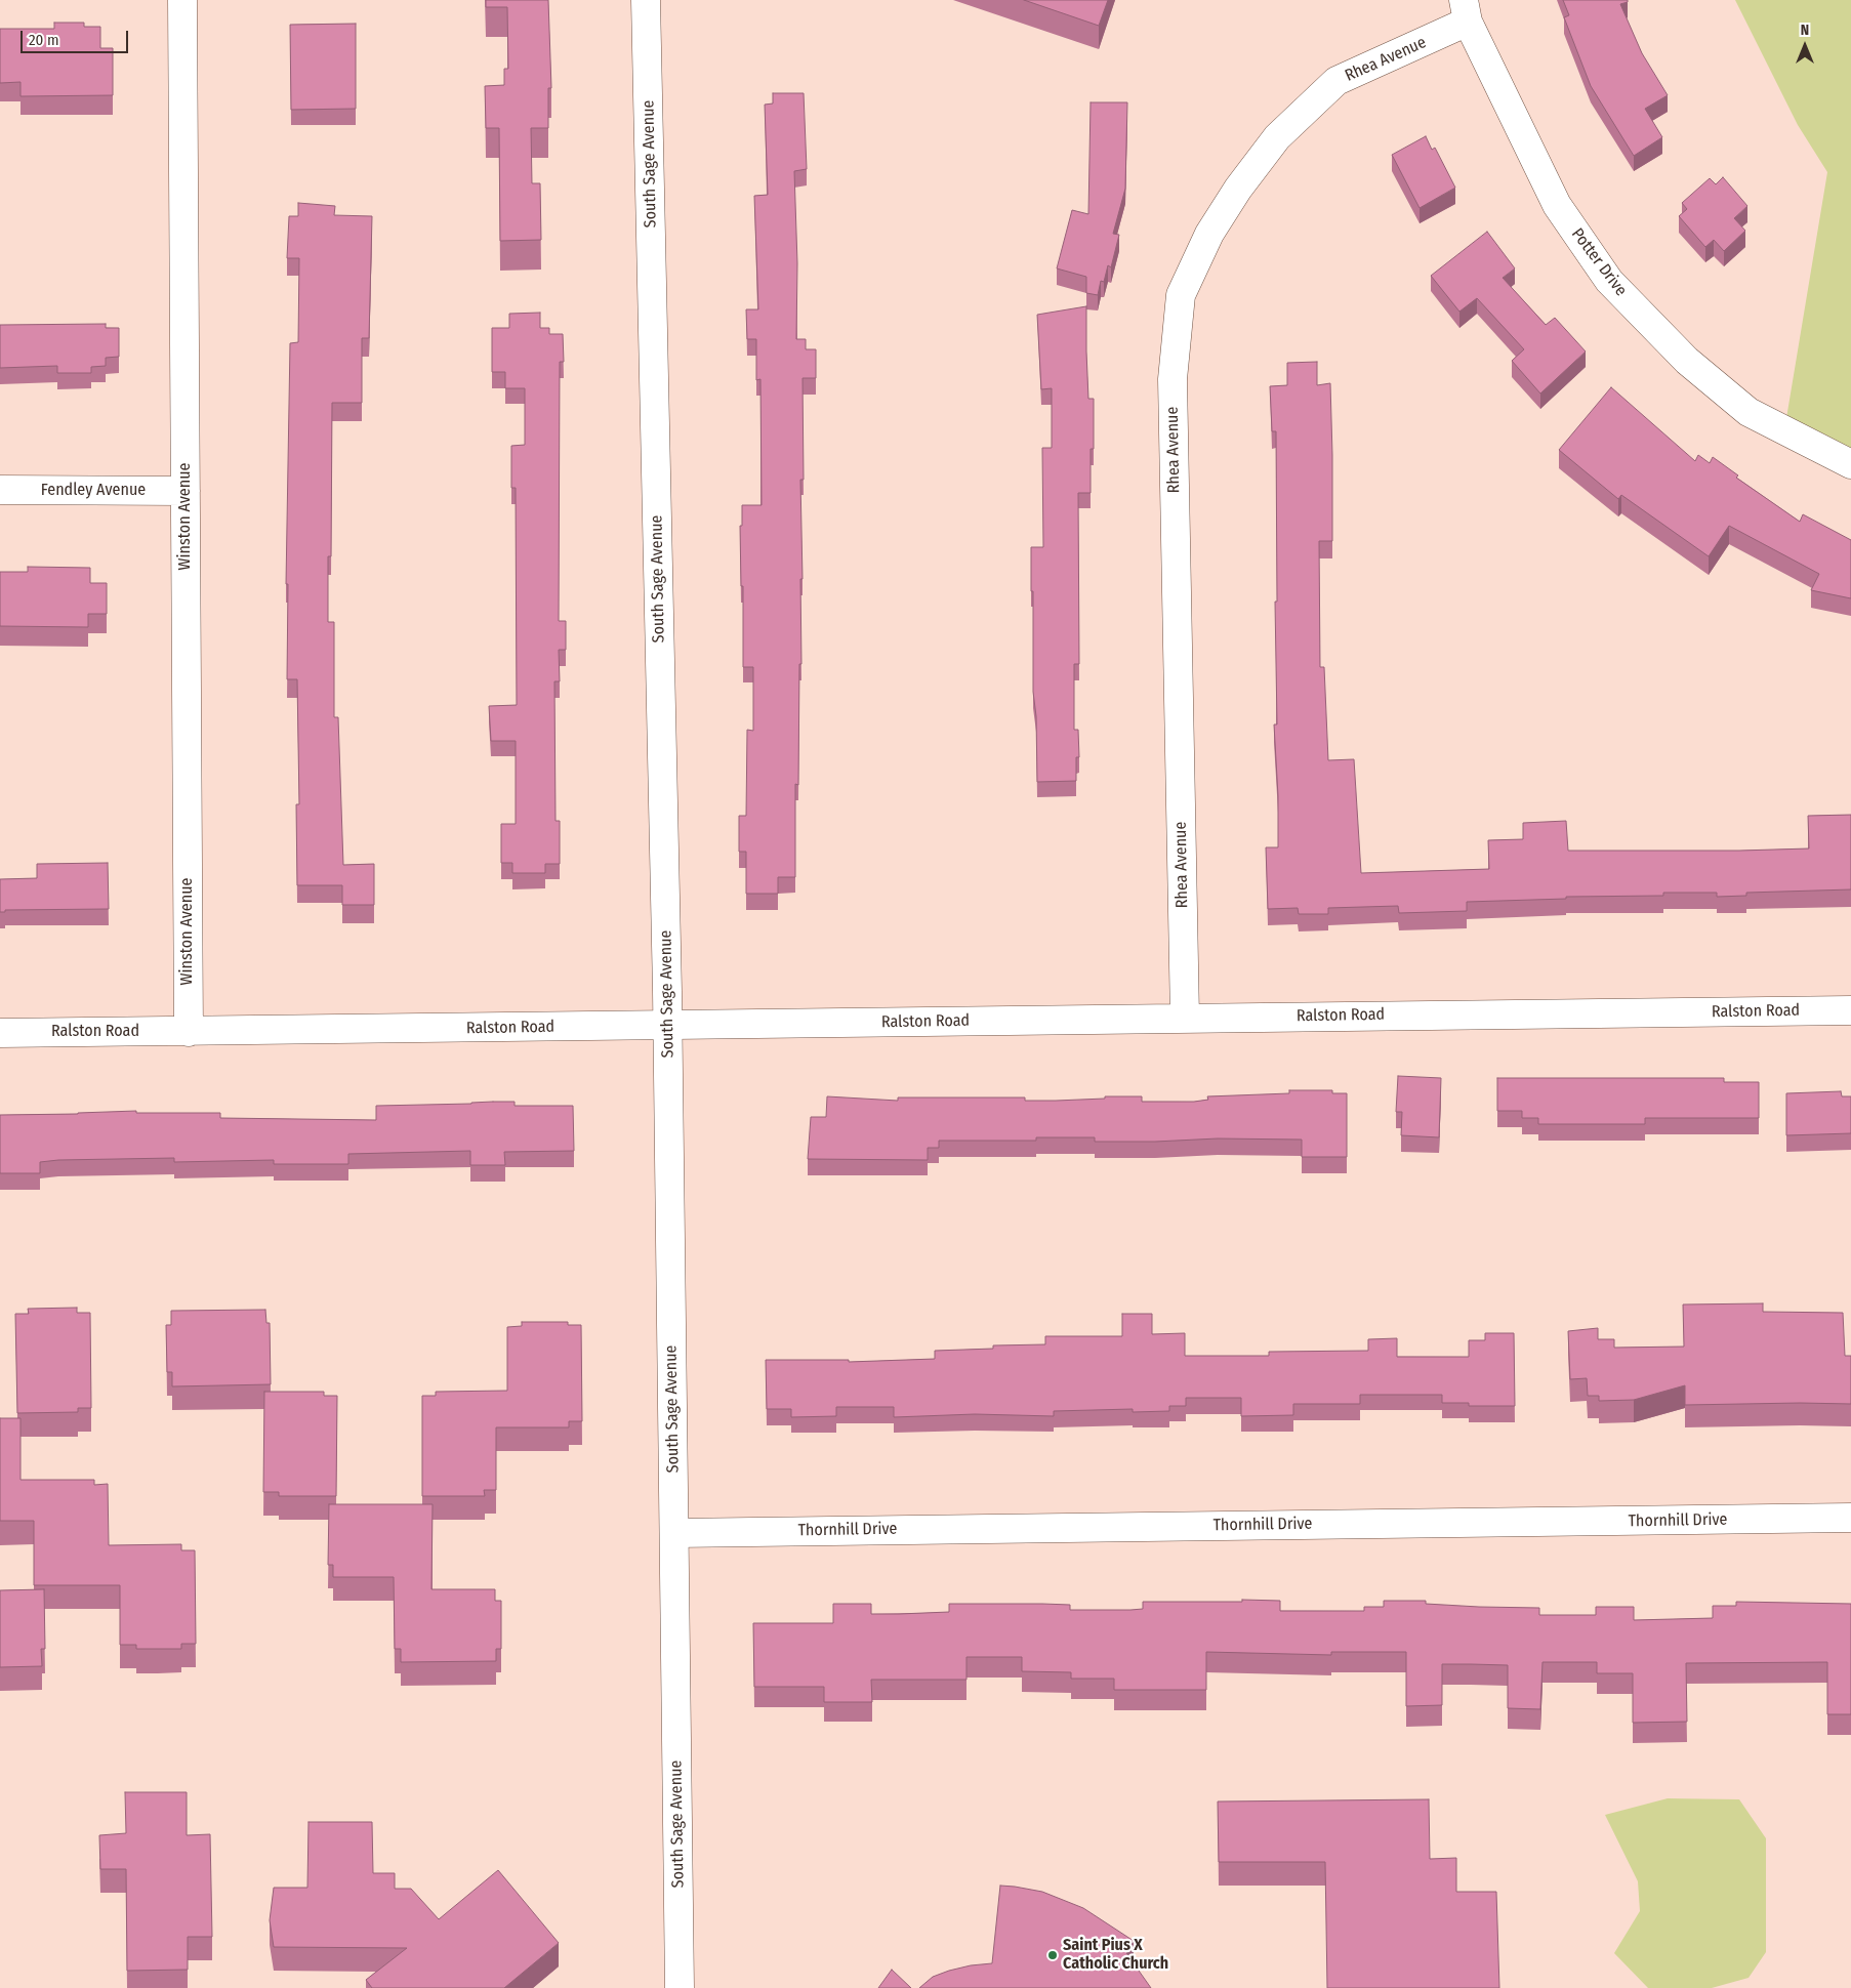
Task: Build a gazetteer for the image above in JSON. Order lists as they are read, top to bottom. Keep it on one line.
{"streets":{"street":["Rhea Avenue","South Sage Avenue","Potter Drive","Fendley Avenue","Winston Avenue","Ralston Road","Thornhill Drive"]},"crossings":[["Rhea Avenue","Potter Drive"],["Rhea Avenue","Ralston Road"],["South Sage Avenue","Ralston Road"],["South Sage Avenue","Thornhill Drive"],["Fendley Avenue","Winston Avenue"],["Winston Avenue","Ralston Road"]],"places":["Saint Pius X Catholic Church"],"scale_bar":"20 m","north":"top"}
